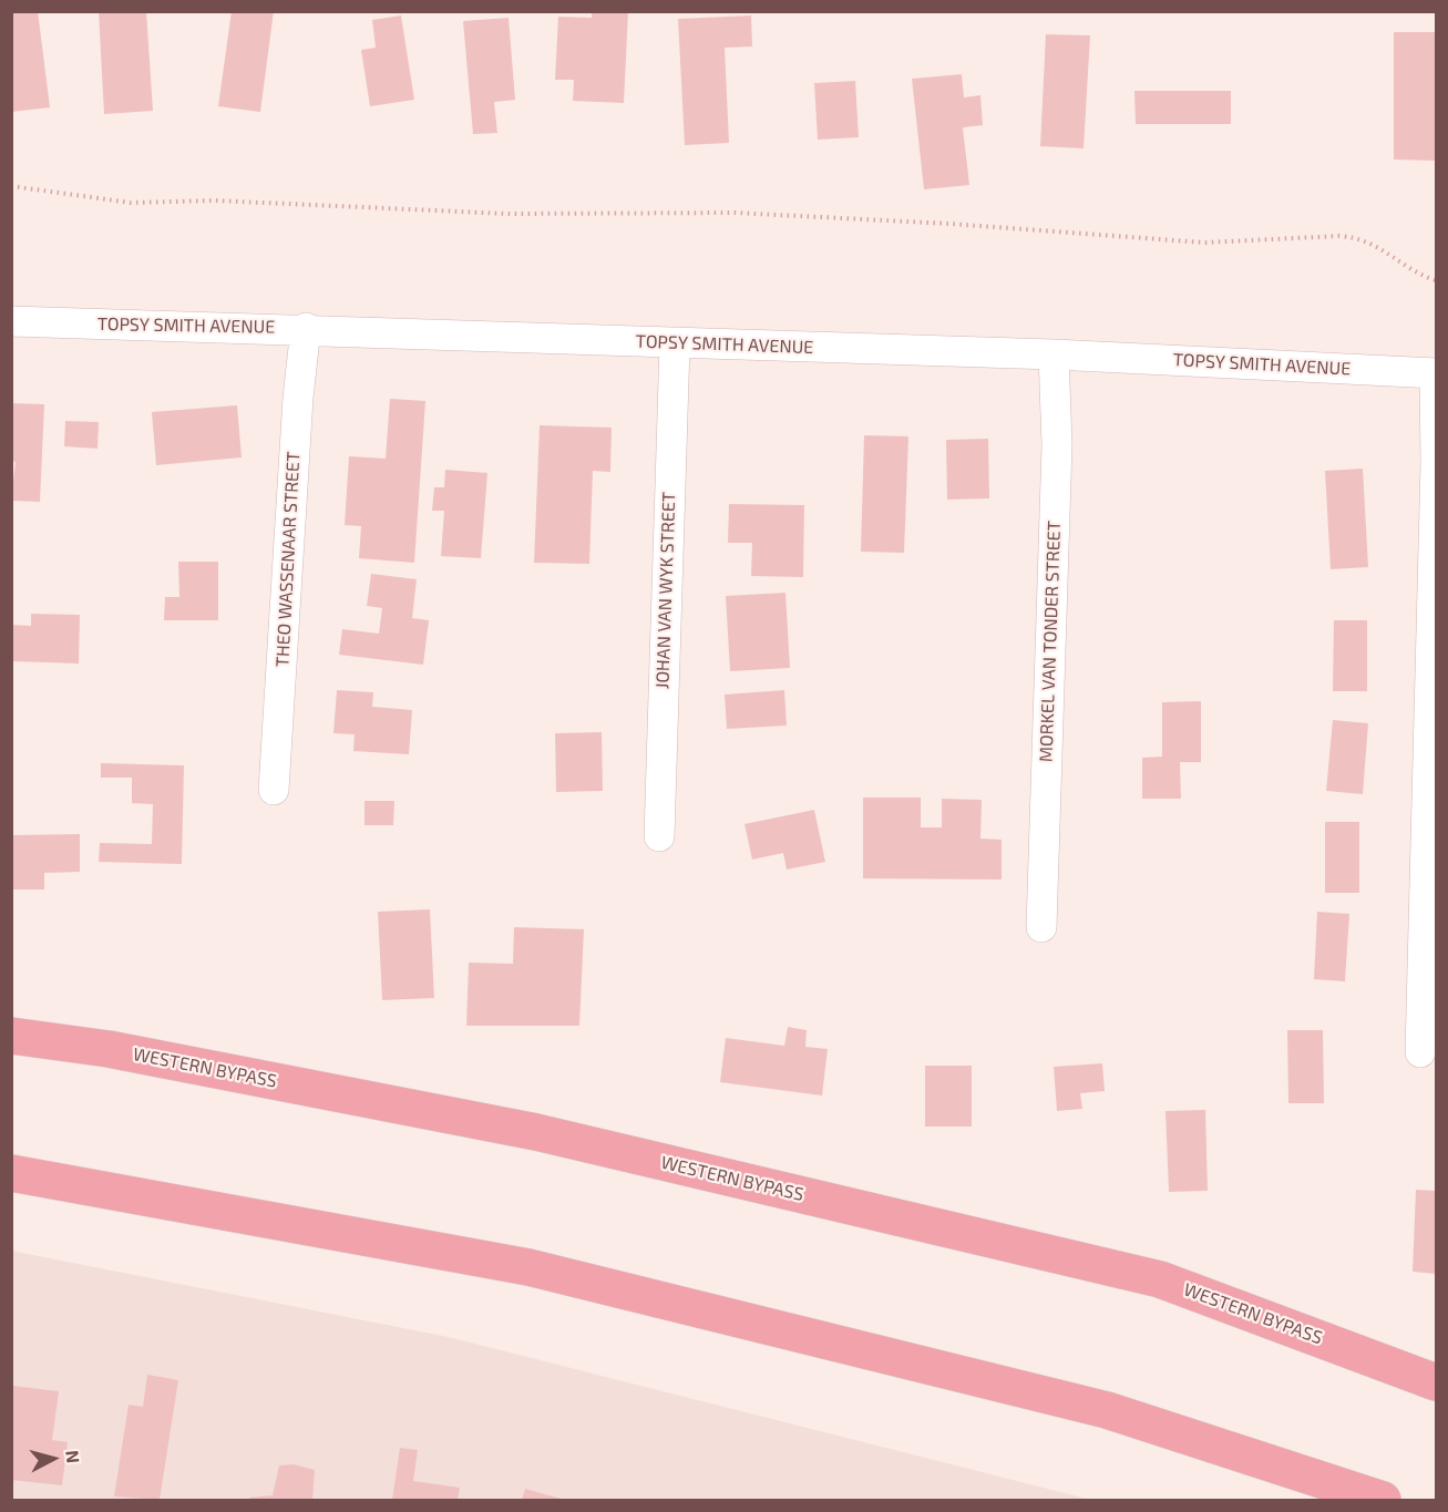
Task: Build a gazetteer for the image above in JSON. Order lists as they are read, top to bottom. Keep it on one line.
{"streets":{"highway":["WESTERN BYPASS"],"street":["TOPSY SMITH AVENUE","THEO WASSENAAR STREET","JOHAN VAN WYK STREET","MORKEL VAN TONDER STREET"]},"crossings":[["TOPSY SMITH AVENUE","THEO WASSENAAR STREET"],["TOPSY SMITH AVENUE","JOHAN VAN WYK STREET"],["TOPSY SMITH AVENUE","MORKEL VAN TONDER STREET"]],"north":"right"}
